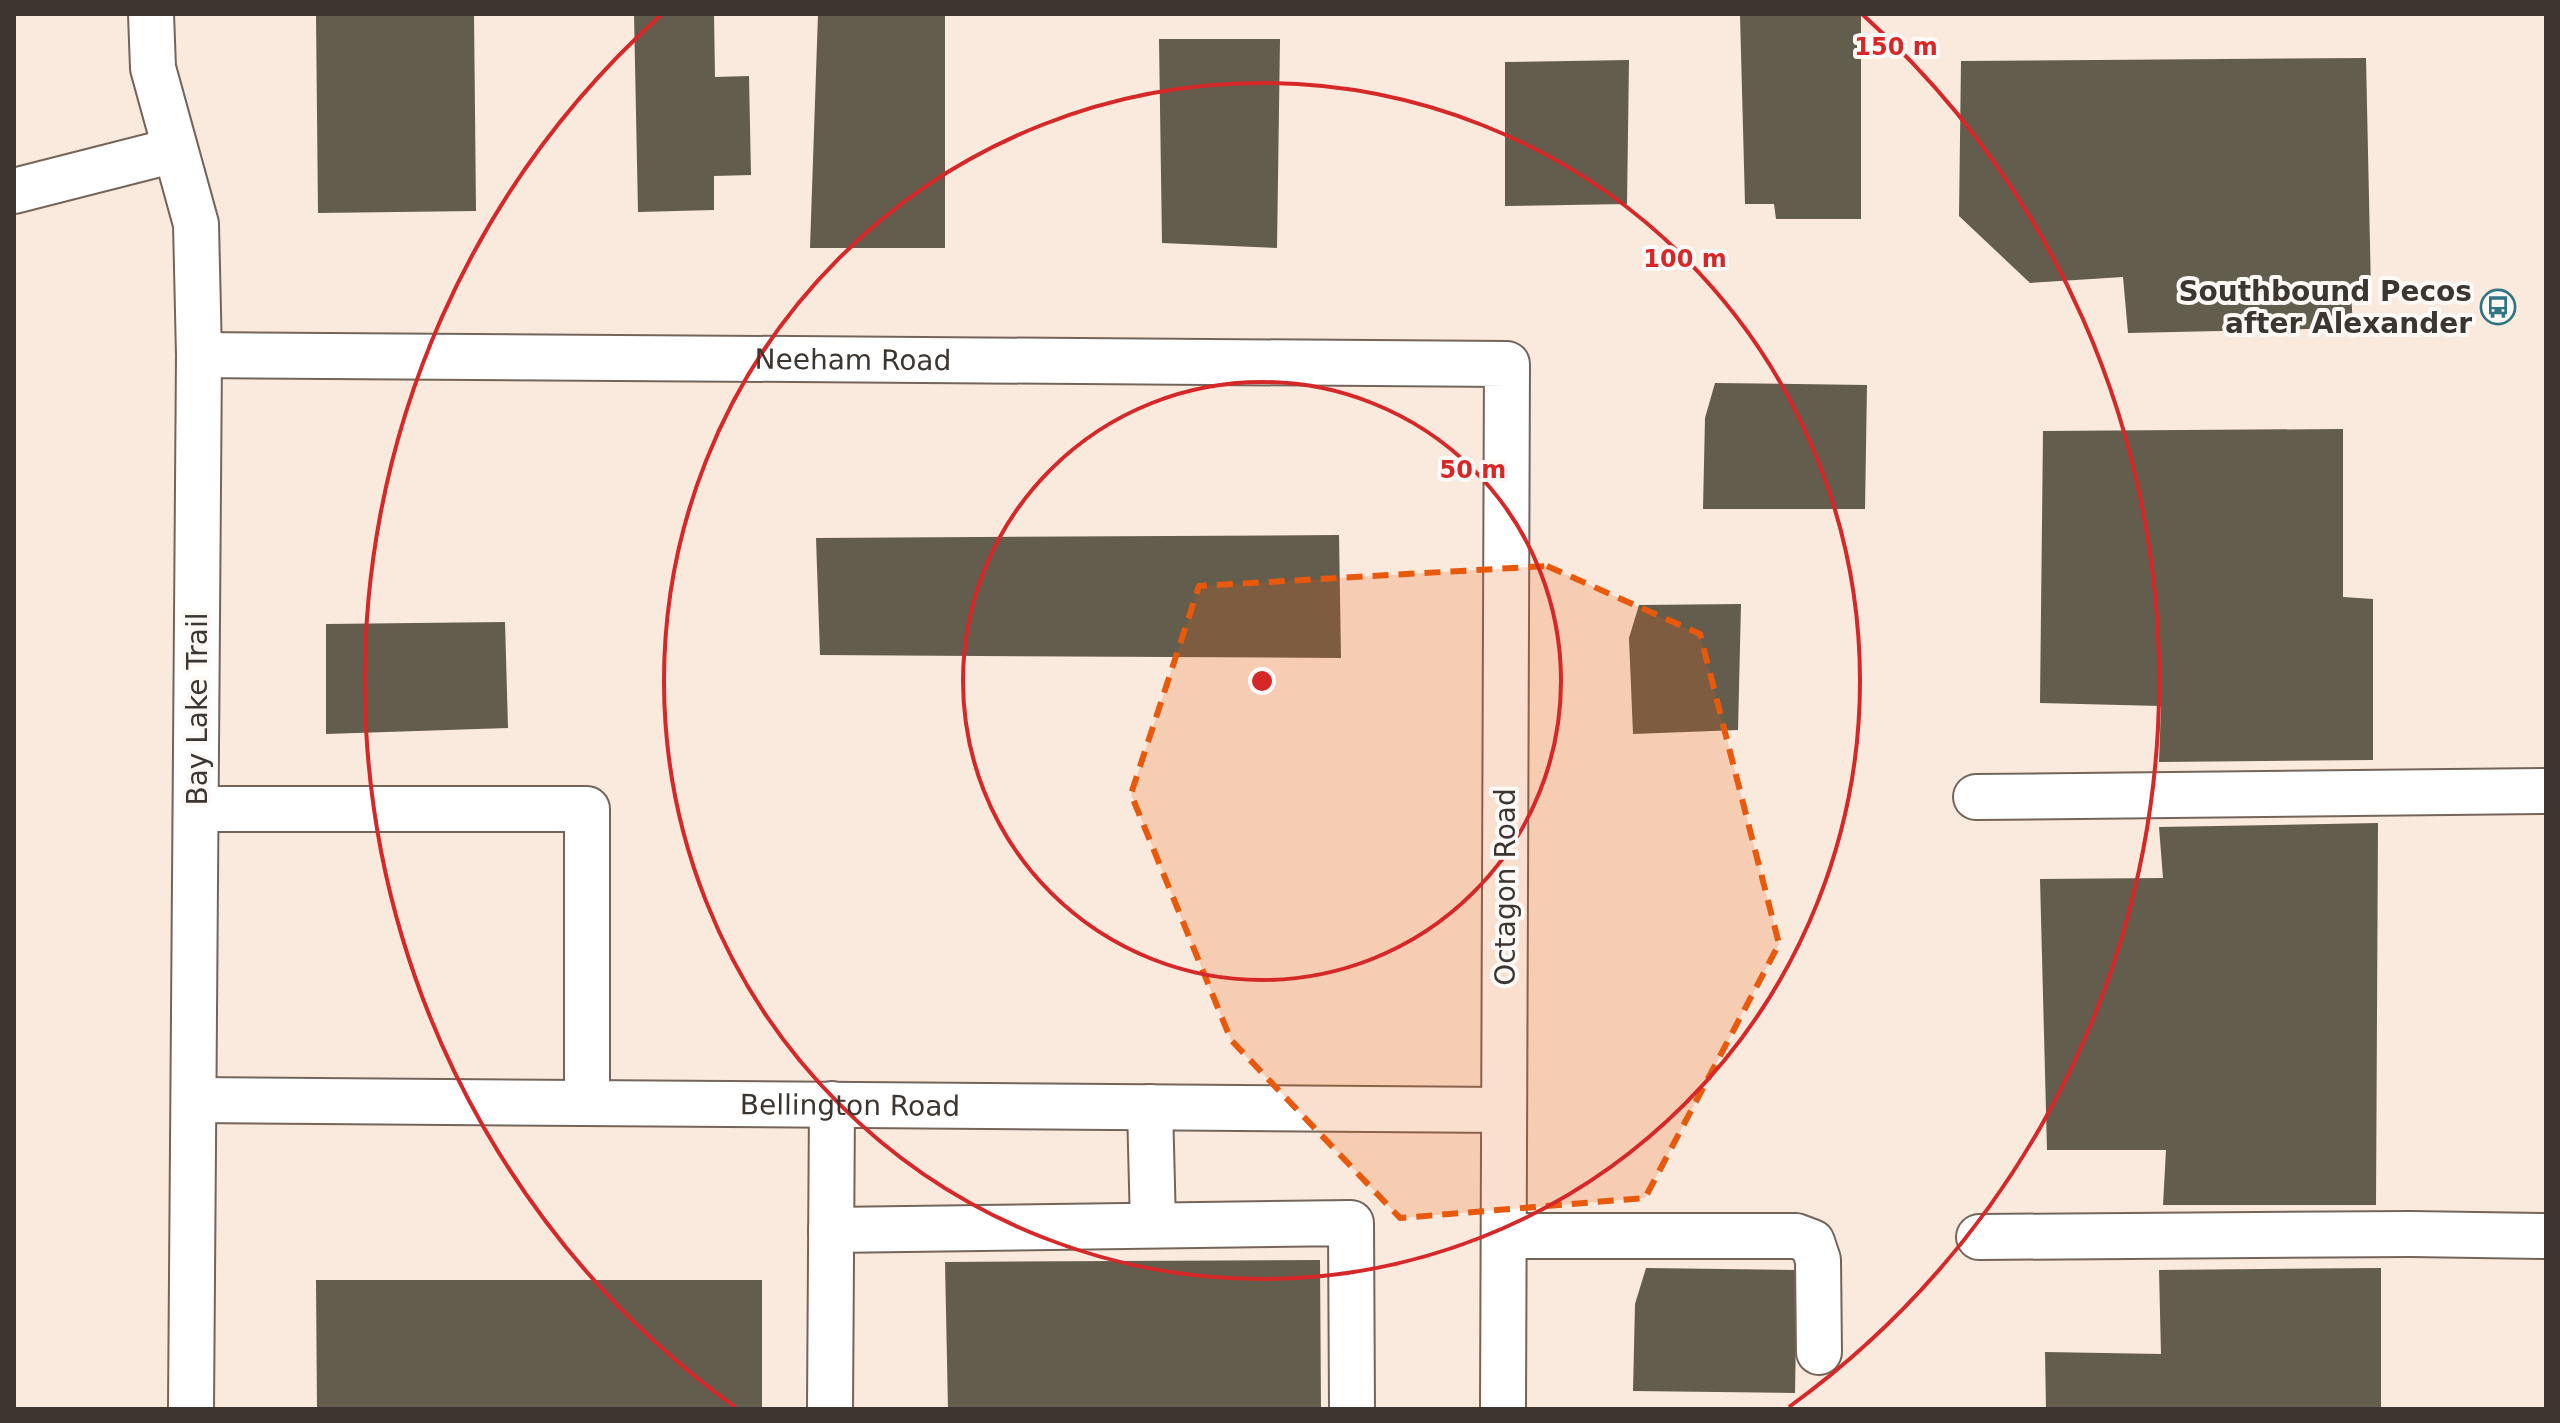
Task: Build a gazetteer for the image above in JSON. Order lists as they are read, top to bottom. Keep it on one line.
{"streets":{"street":["Neeham Road","Bay Lake Trail","Octagon Road","Bellington Road"]},"crossings":[["Neeham Road","Bay Lake Trail"],["Neeham Road","Octagon Road"],["Bay Lake Trail","Bellington Road"],["Octagon Road","Bellington Road"]],"places":{"bus stop":["Southbound Pecos after Alexander"]},"rings":["150 m","100 m","50 m"]}
